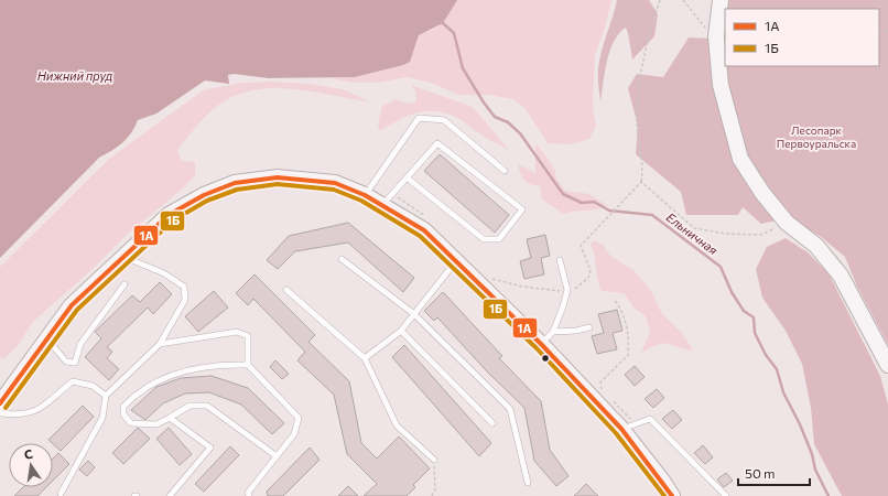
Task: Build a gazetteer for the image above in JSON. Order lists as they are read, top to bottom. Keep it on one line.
{"water":["Нижний пруд","Ельничная"],"parks":["Лесопарк Первоуральска"],"lines":["transit line 1А","transit line 1Б"],"legend":["1А","1Б"],"scale_bar":"50 m","north":"top"}
